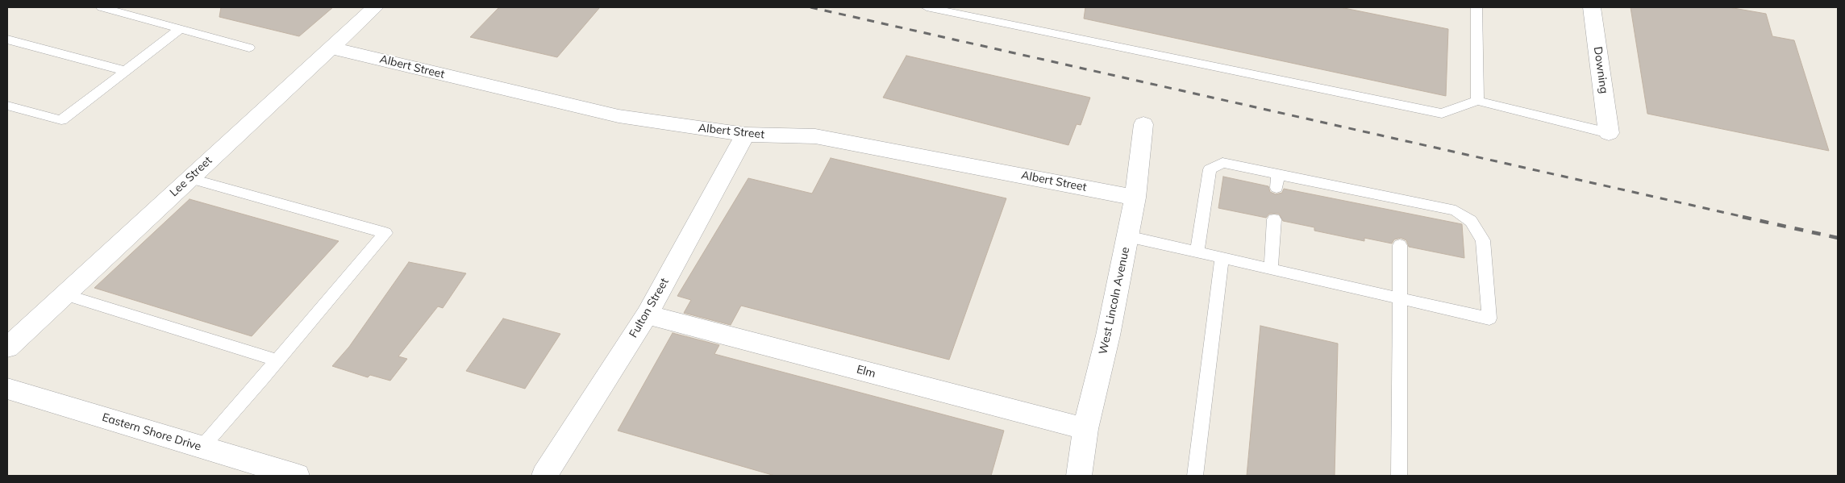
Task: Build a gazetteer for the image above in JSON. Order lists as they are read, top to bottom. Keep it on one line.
{"streets":{"street":["Albert Street","Downing","Lee Street","West Lincoln Avenue","Fulton Street","Elm","Eastern Shore Drive"]},"crossings":[["Albert Street","Lee Street"],["Albert Street","West Lincoln Avenue"],["Albert Street","Fulton Street"],["West Lincoln Avenue","Elm"],["Fulton Street","Elm"]]}
